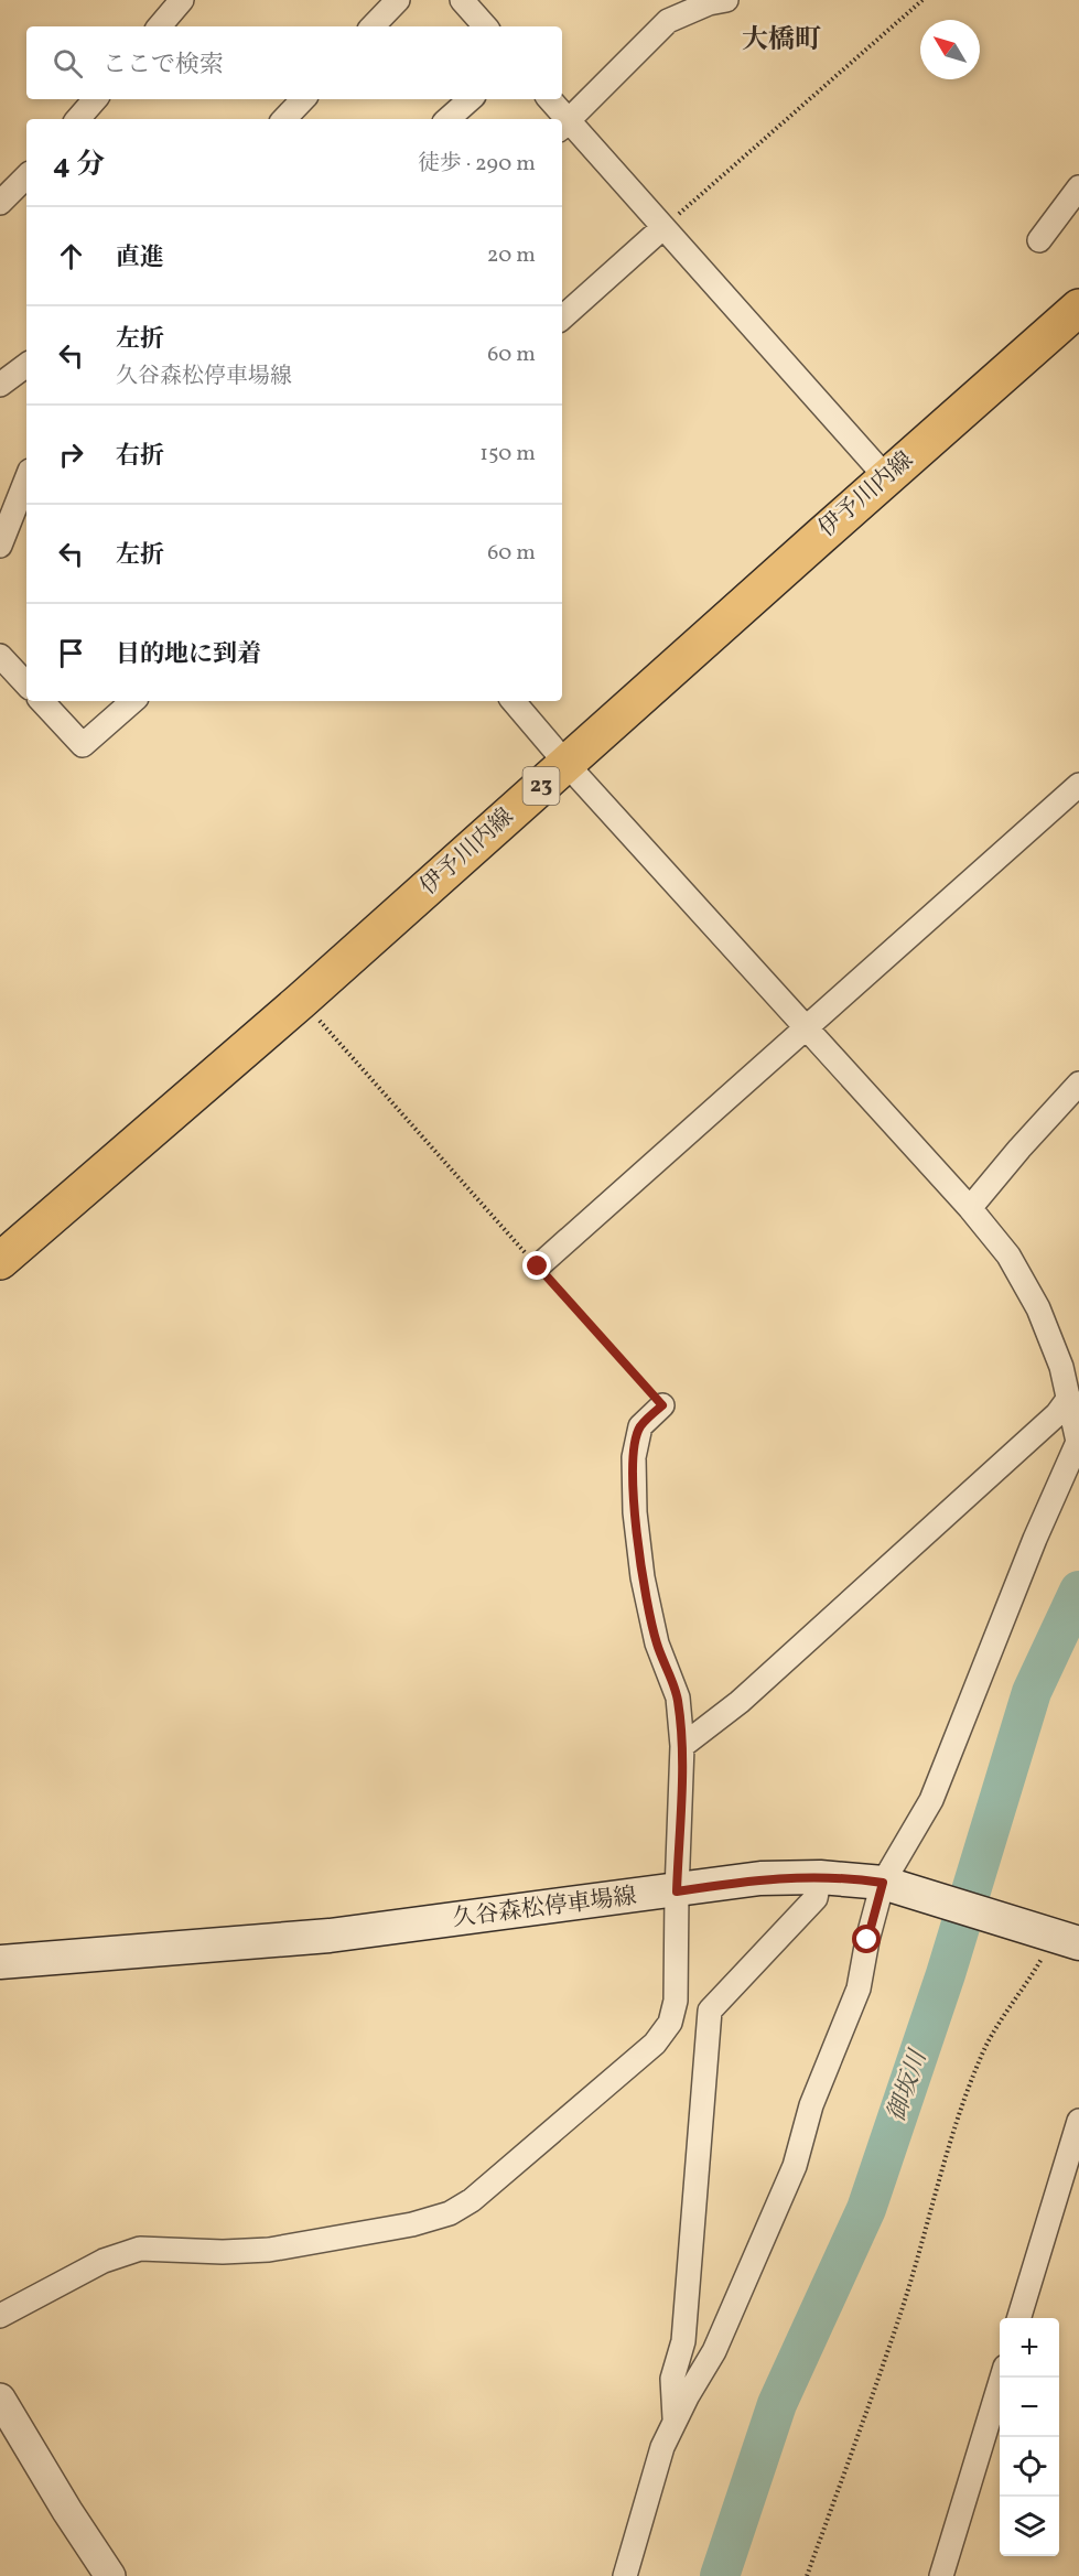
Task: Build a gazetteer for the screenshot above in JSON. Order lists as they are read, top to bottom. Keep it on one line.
{"streets":{"main road":["伊予川内線","23","久谷森松停車場線"]},"districts":["大橋町"],"water":["御坂川"],"north":"top left","page":{"search":"ここで検索","heading":["4 分","徒歩 · 290 m"],"list":[["直進","20 m"],["左折","久谷森松停車場線","60 m"],["右折","150 m"],["左折","60 m"],"目的地に到着"],"map_buttons":["+","−"]}}
